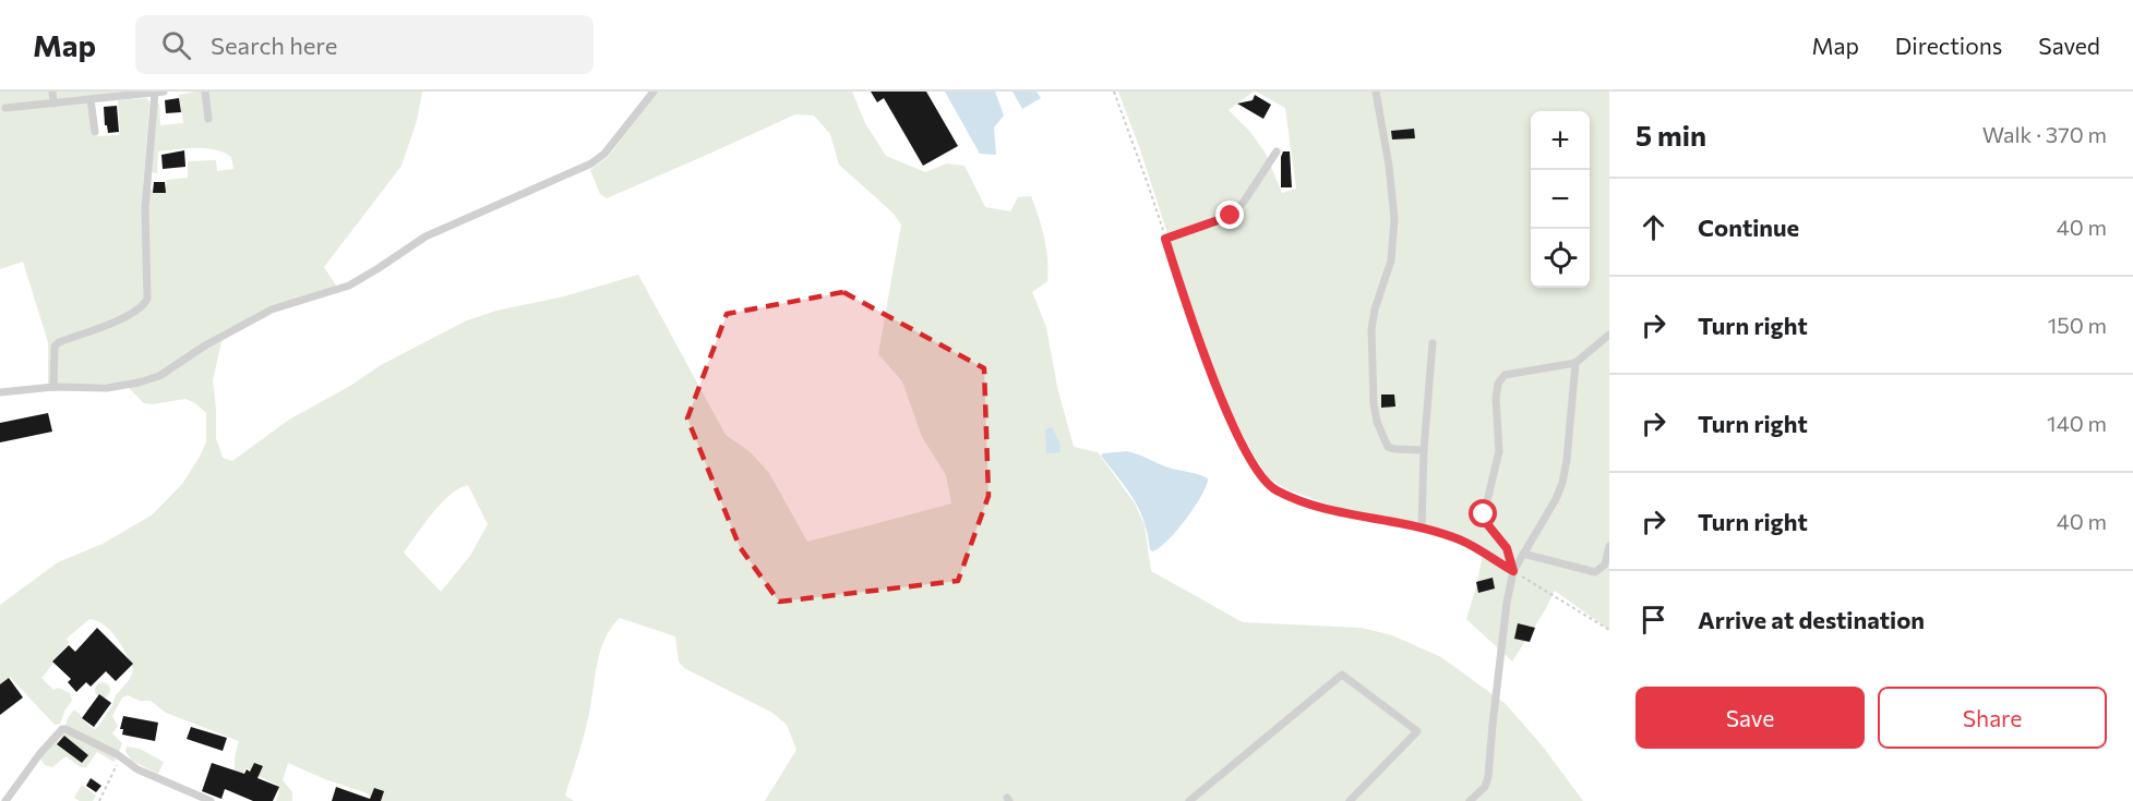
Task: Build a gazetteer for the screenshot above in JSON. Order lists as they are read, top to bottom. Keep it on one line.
{"page":{"header":"Map","search":"Search here","nav":["Map","Directions","Saved"],"heading":["5 min","Walk · 370 m"],"map_buttons":["+","−"],"list":[["Continue","40 m"],["Turn right","150 m"],["Turn right","140 m"],["Turn right","40 m"],"Arrive at destination"],"buttons":["Save","Share"]}}
